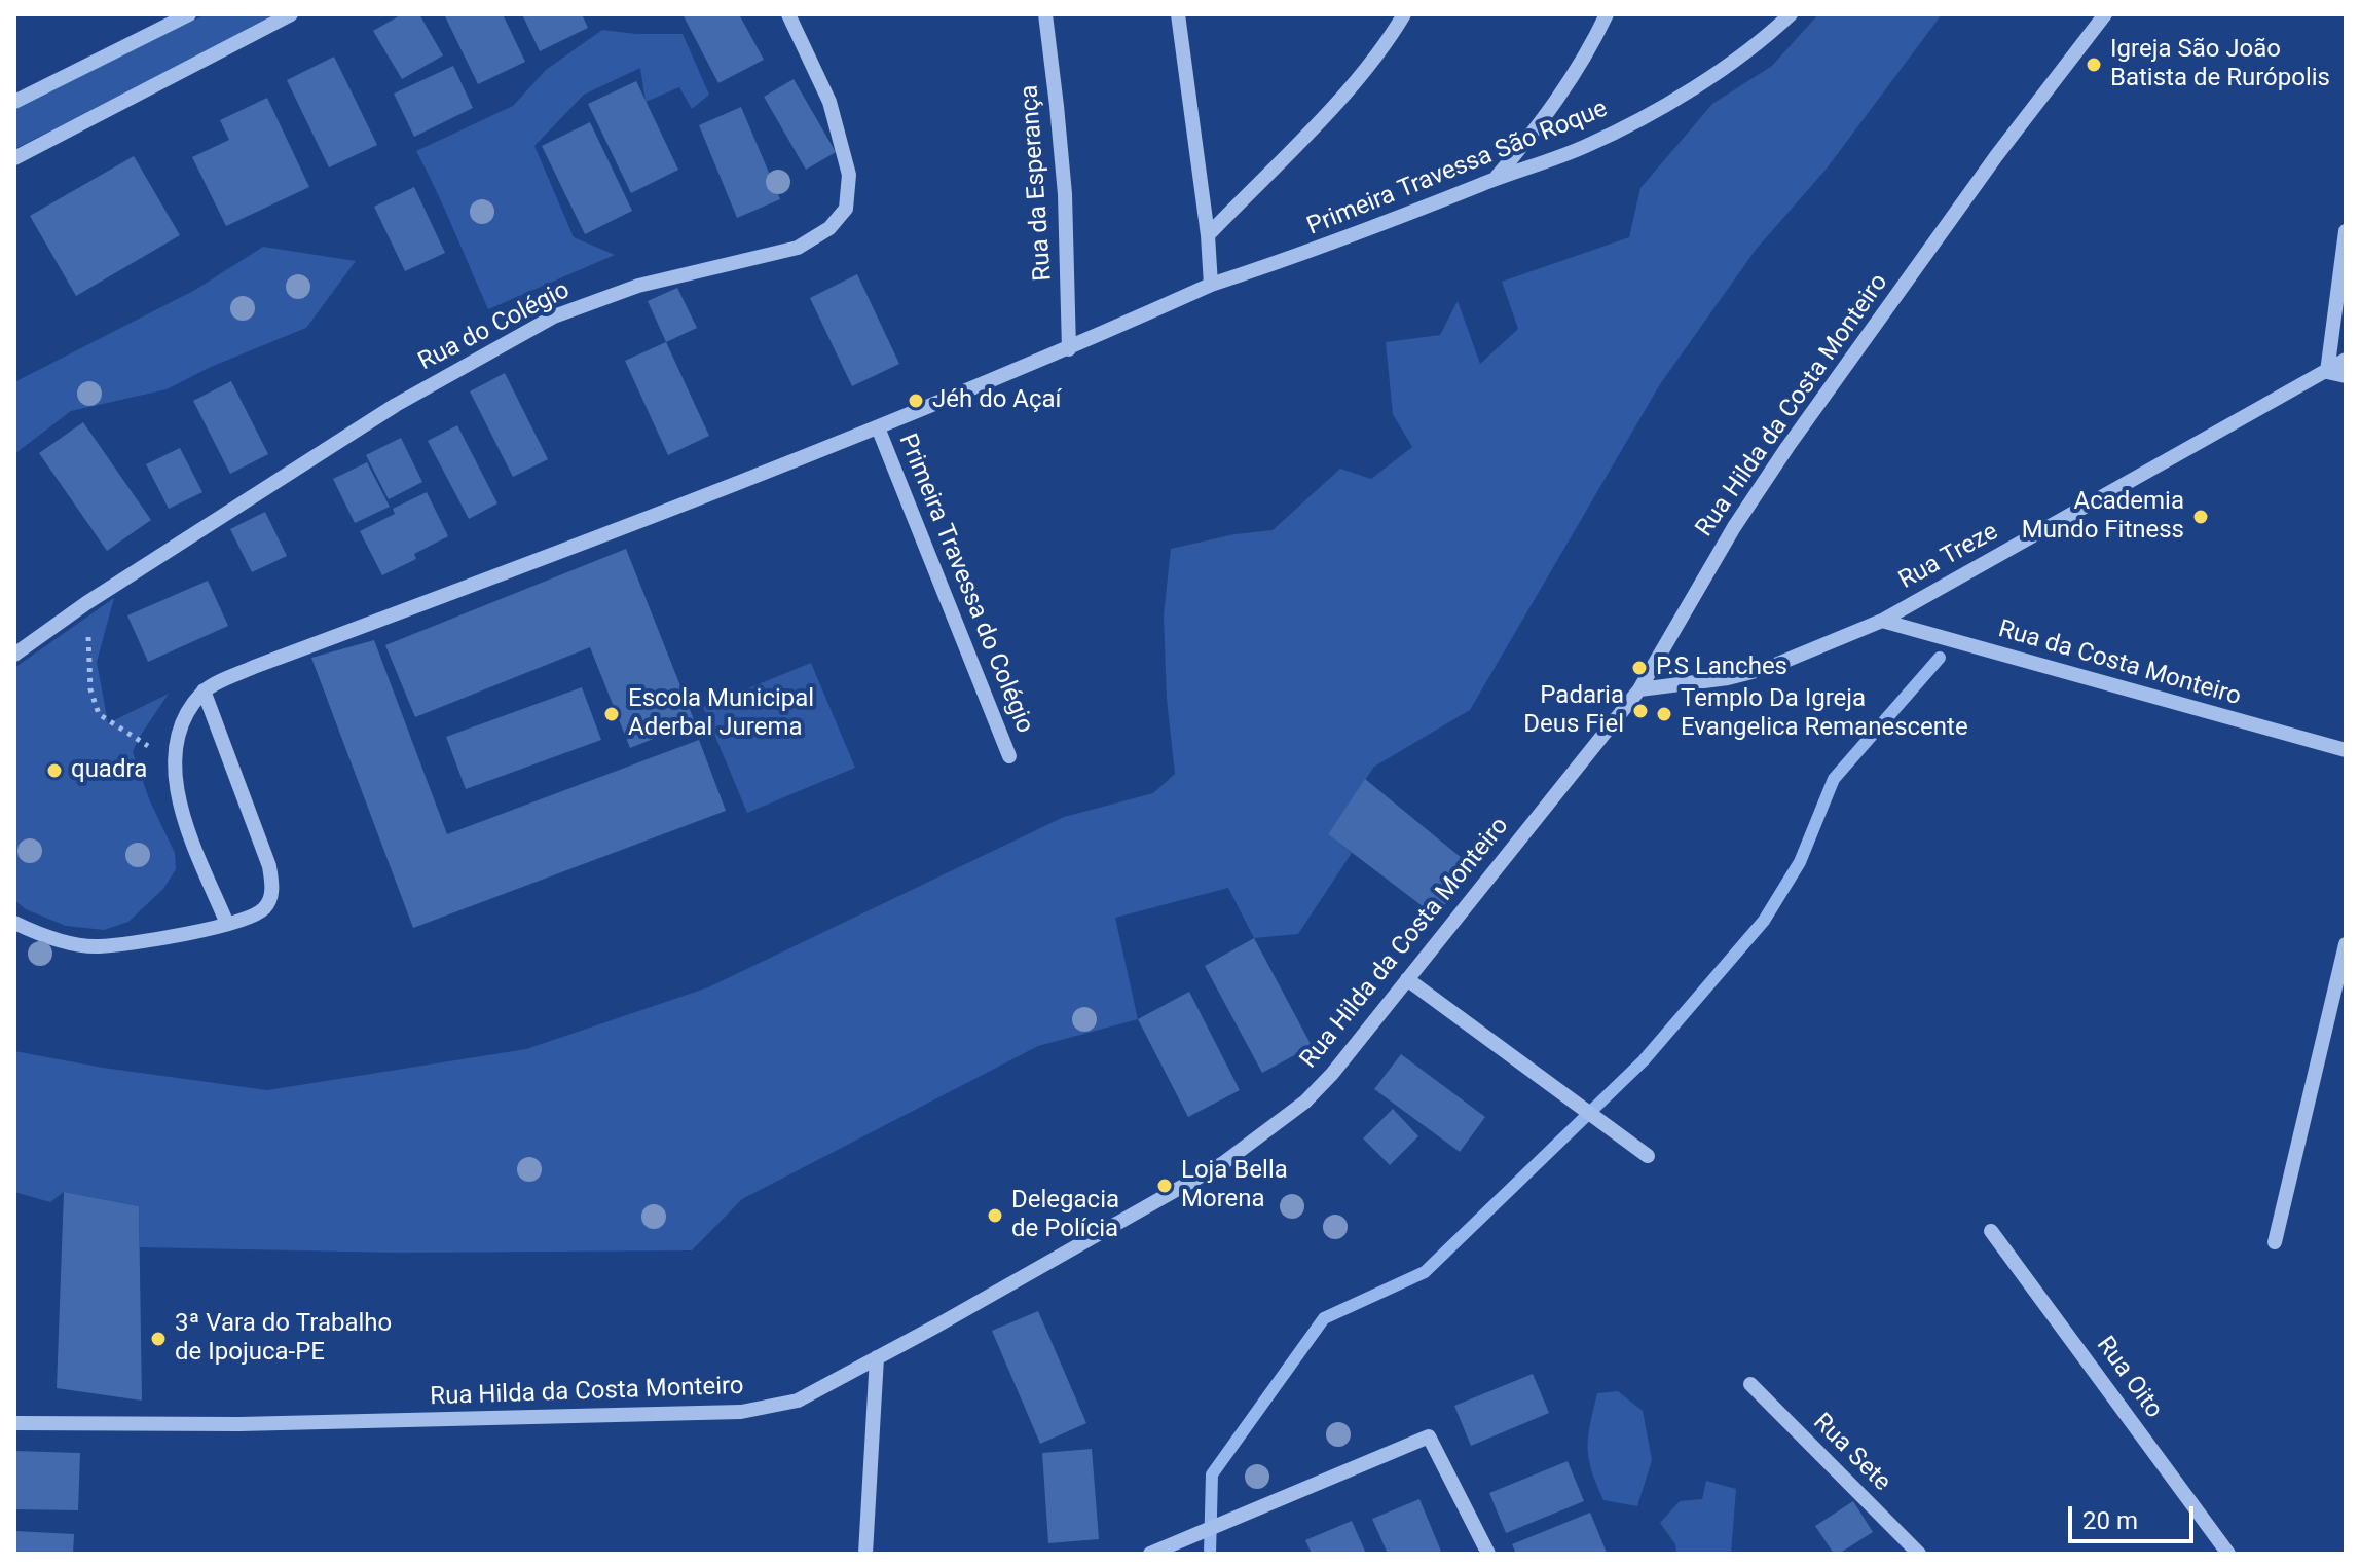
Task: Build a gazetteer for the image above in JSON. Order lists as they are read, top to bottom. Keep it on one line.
{"streets":{"street":["Primeira Travessa São Roque","Rua da Esperança","Rua do Colégio","Rua Hilda da Costa Monteiro","Rua Treze","Primeira Travessa do Colégio","Rua da Costa Monteiro","Rua Oito","Rua Sete"]},"crossings":[["Rua Hilda da Costa Monteiro","Rua Treze"],["Rua Treze","Rua da Costa Monteiro"]],"places":["Igreja São João Batista de Rurópolis","Jéh do Açaí","Academia Mundo Fitness","P.S Lanches","Padaria Deus Fiel","Escola Municipal Aderbal Jurema","Templo Da Igreja Evangelica Remanescente","quadra","Loja Bella Morena","Delegacia de Polícia","3ª Vara do Trabalho de Ipojuca-PE"],"scale_bar":"20 m"}
